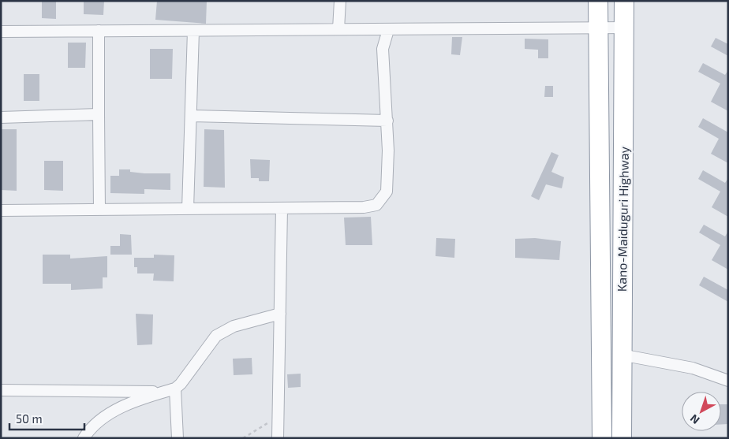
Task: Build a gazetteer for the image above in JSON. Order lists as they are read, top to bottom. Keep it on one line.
{"streets":{"highway":["Kano-Maiduguri Highway"]},"scale_bar":"50 m","north":"bottom left"}
